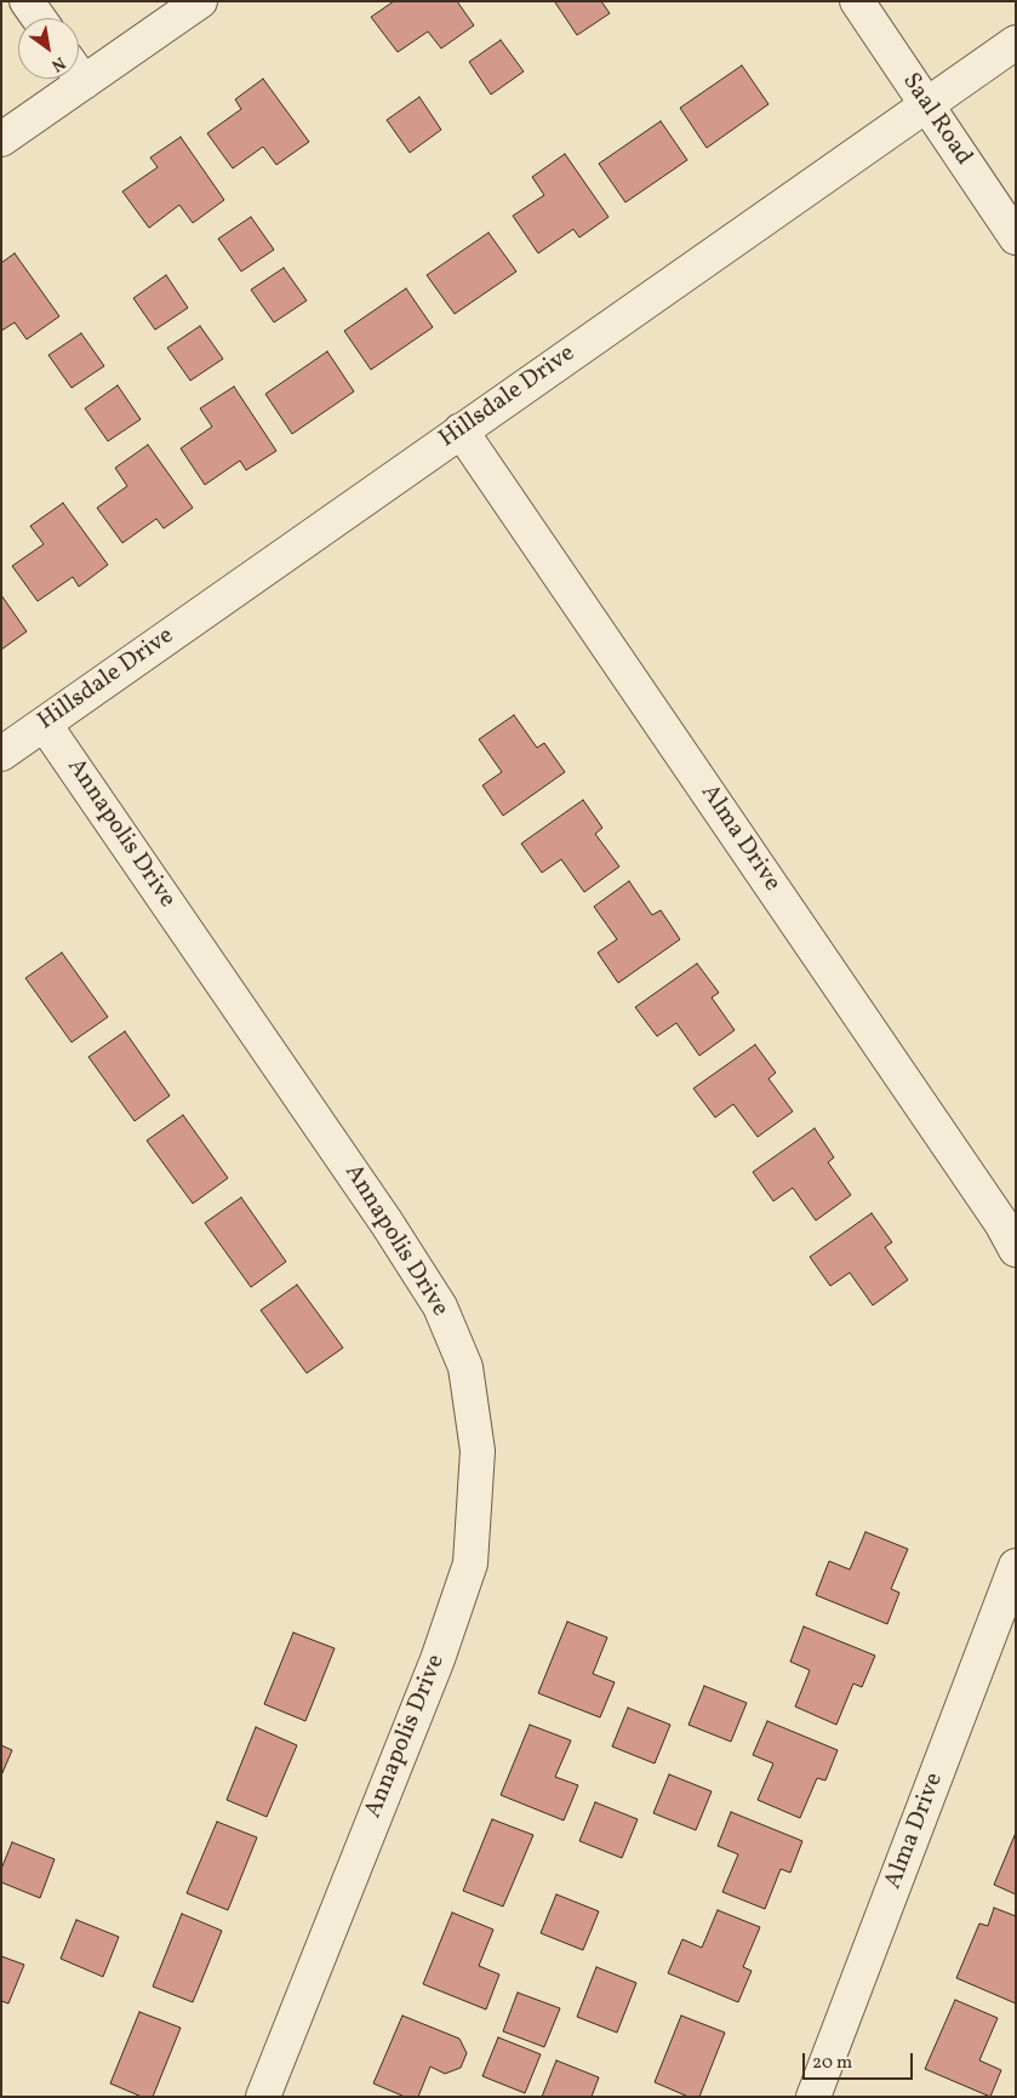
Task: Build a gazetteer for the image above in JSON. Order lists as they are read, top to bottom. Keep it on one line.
{"streets":{"street":["Saal Road","Hillsdale Drive","Annapolis Drive","Alma Drive"]},"crossings":[["Saal Road","Hillsdale Drive"],["Hillsdale Drive","Annapolis Drive"],["Hillsdale Drive","Alma Drive"]],"scale_bar":"20 m","north":"bottom right"}
